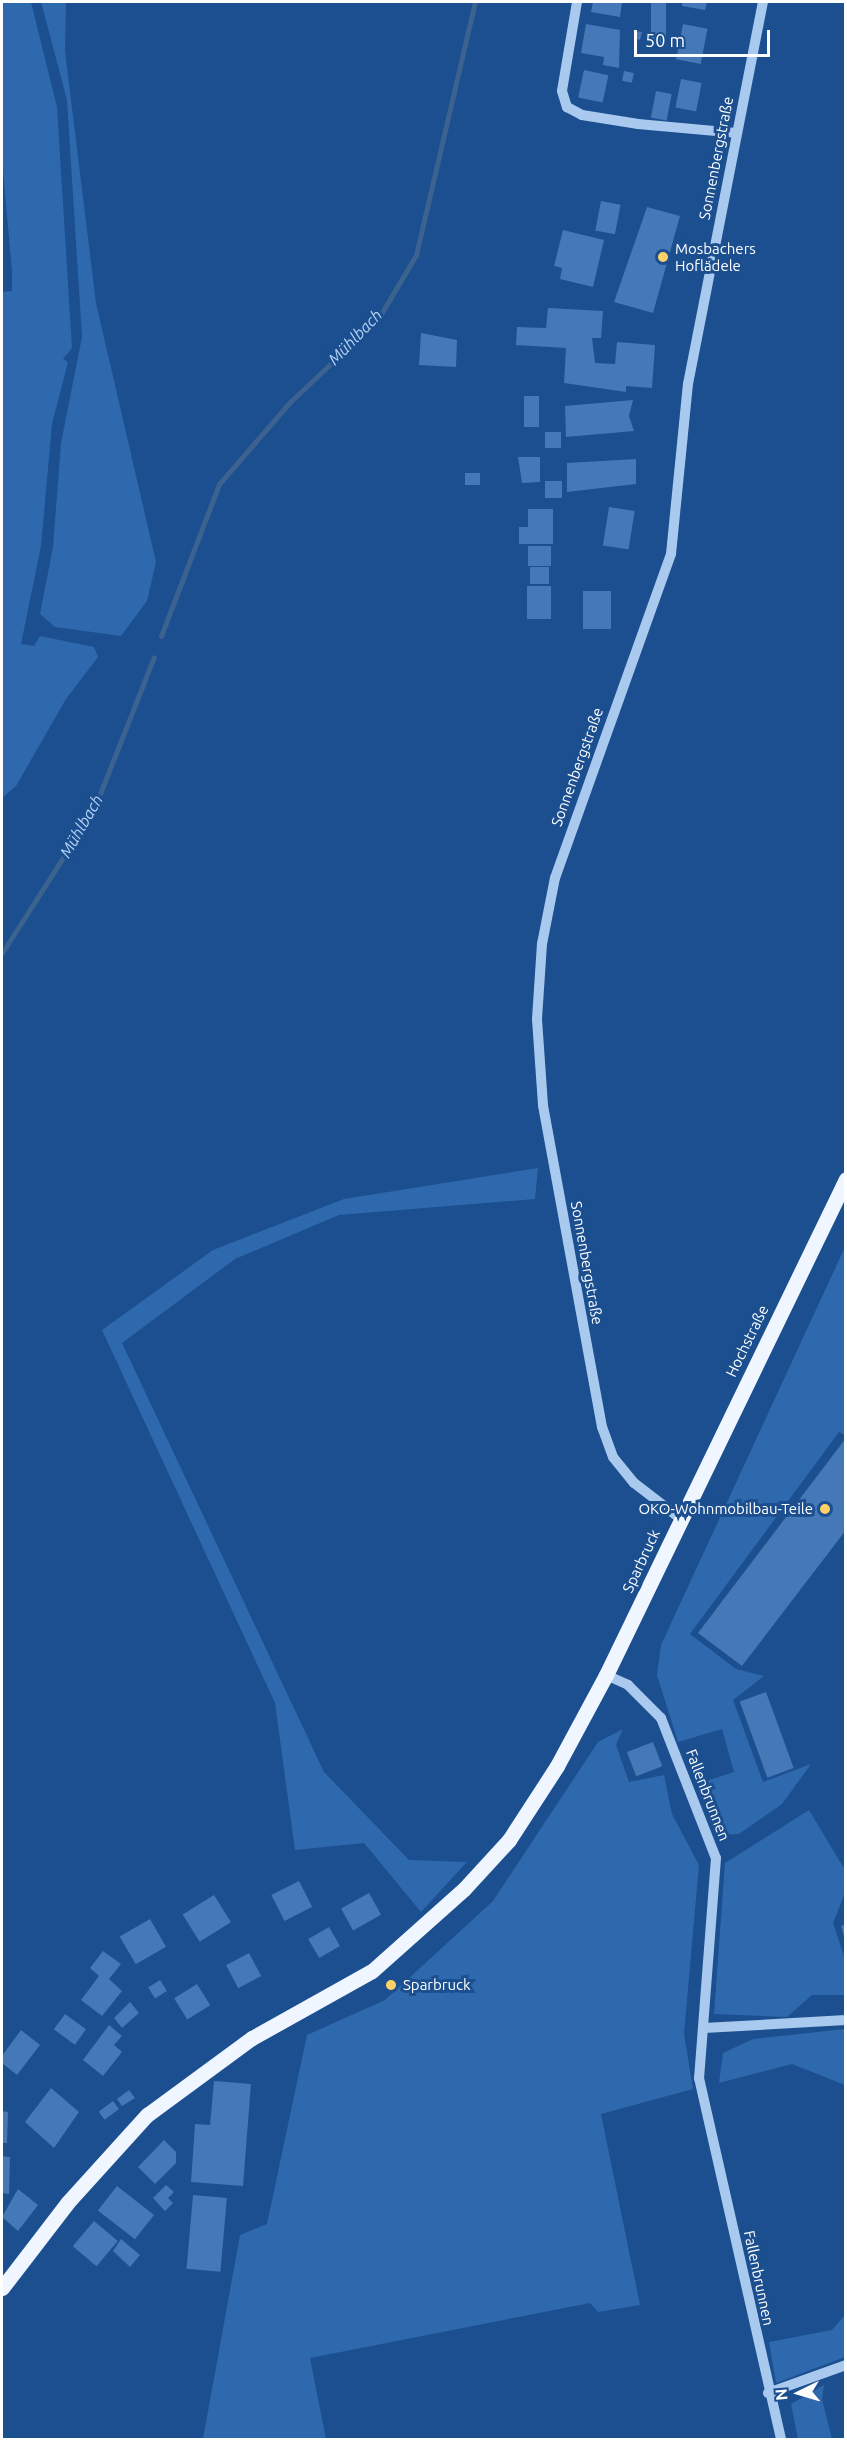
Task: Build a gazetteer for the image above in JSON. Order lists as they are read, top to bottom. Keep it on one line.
{"streets":{"main road":["Hochstraße","Sparbruck"],"street":["Sonnenbergstraße","Fallenbrunnen"]},"crossings":[["Sonnenbergstraße","Hochstraße"],["Sonnenbergstraße","Sparbruck"],["Hochstraße","Sparbruck"],["Sparbruck","Fallenbrunnen"]],"water":["Mühlbach"],"places":["Mosbachers Hoflädele","OKO-Wohnmobilbau-Teile","Sparbruck"],"scale_bar":"50 m","north":"left"}
